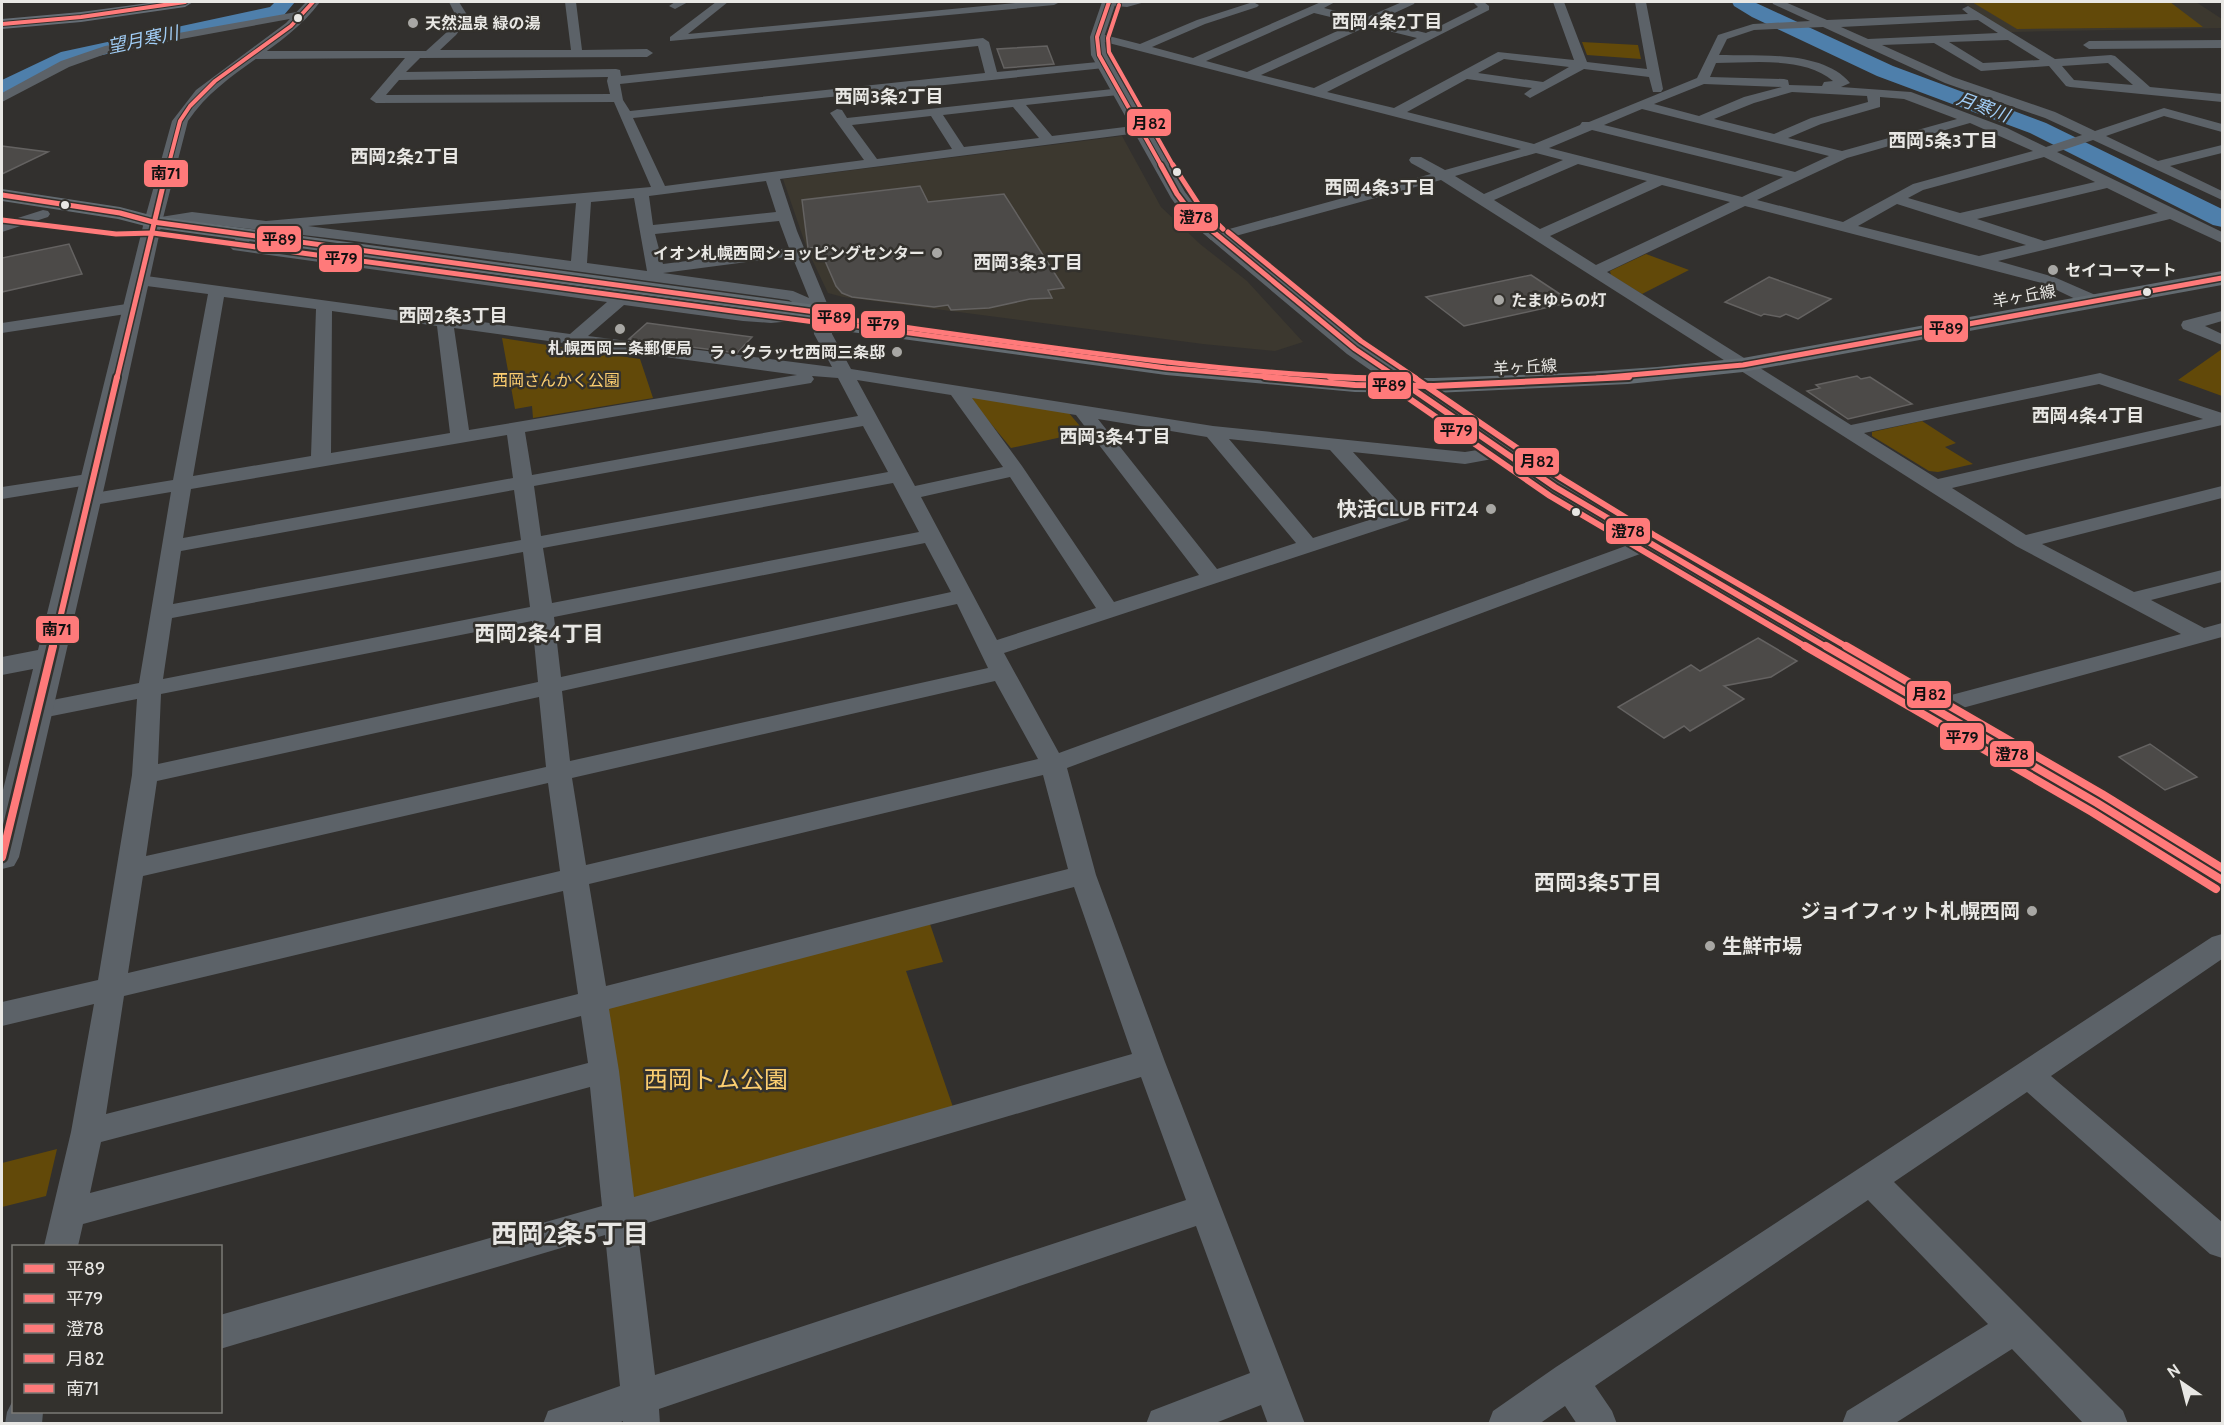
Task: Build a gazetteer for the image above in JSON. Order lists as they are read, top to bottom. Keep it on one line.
{"streets":{"main road":["羊ヶ丘線"]},"districts":["西岡4条2丁目","西岡3条2丁目","西岡5条3丁目","西岡2条2丁目","西岡4条3丁目","西岡3条3丁目","西岡2条3丁目","西岡4条4丁目","西岡3条4丁目","西岡2条4丁目","西岡3条5丁目","西岡2条5丁目"],"water":["望月寒川","月寒川"],"parks":["西岡さんかく公園","西岡トム公園"],"places":["天然温泉 緑の湯","イオン札幌西岡ショッピングセンター","セイコーマート","たまゆらの灯","札幌西岡二条郵便局","ラ・クラッセ西岡三条邸","快活CLUB FiT24","ジョイフィット札幌西岡","生鮮市場"],"lines":["transit line 澄78","transit line 南71","transit line 月82","transit line 平89","transit line 平79"],"legend":["平89","平79","澄78","月82","南71"],"north":"top left"}
